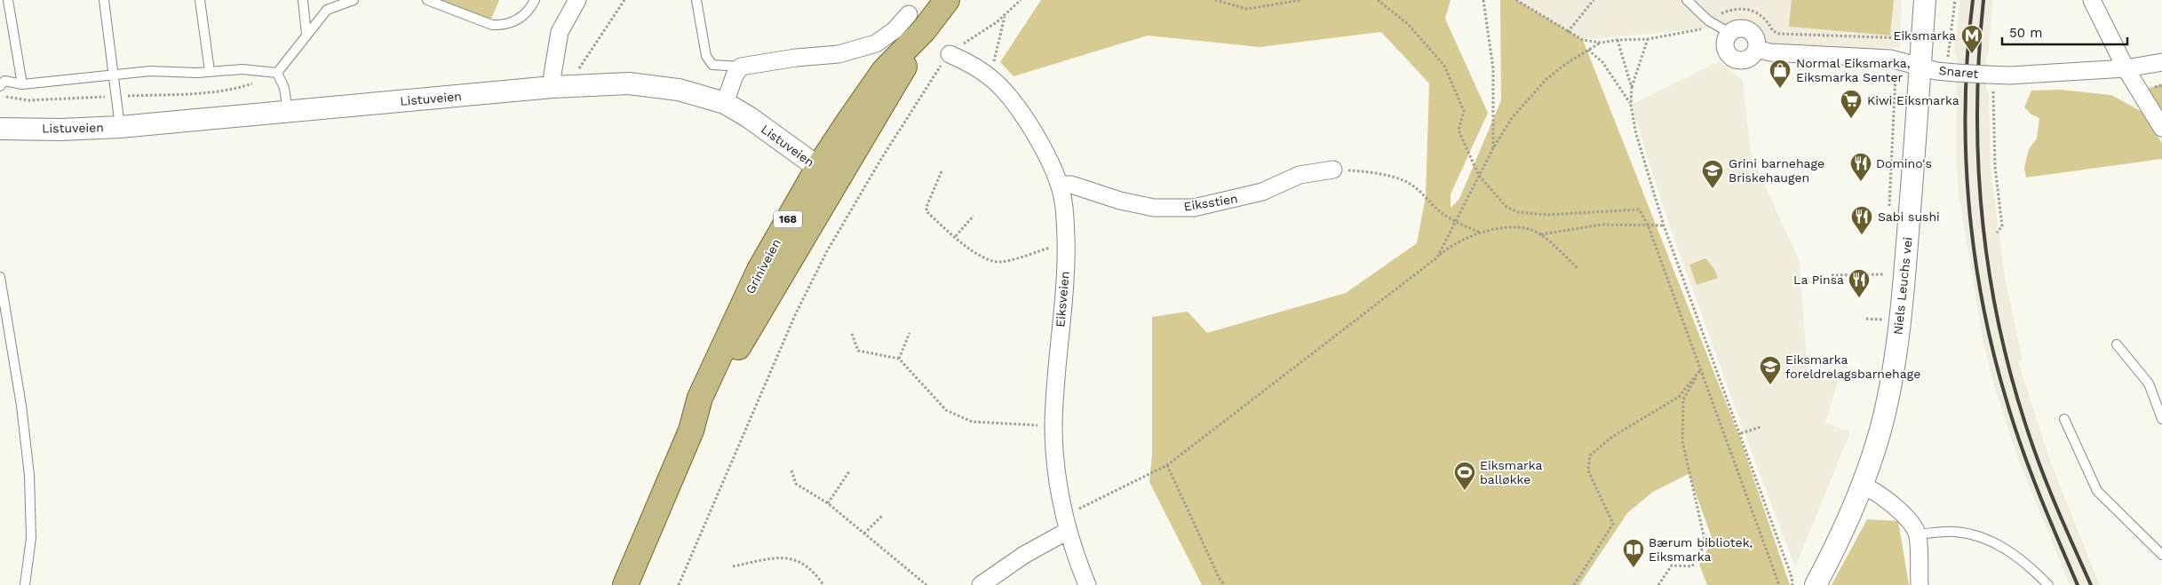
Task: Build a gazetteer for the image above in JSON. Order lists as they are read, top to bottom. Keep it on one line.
{"streets":{"main road":["168","Griniveien"],"street":["Snaret","Listuveien","Eiksstien","Niels Leuchs vei","Eiksveien"]},"crossings":[["Snaret","Niels Leuchs vei"],["Listuveien","Griniveien"],["Eiksstien","Eiksveien"]],"places":{"metro station":["Eiksmarka"],"shop":["Normal Eiksmarka, Eiksmarka Senter"],"supermarket":["Kiwi Eiksmarka"],"restaurant":["Domino's","Sabi sushi","La Pinsa"],"school or university":["Grini barnehage Briskehaugen","Eiksmarka foreldrelagsbarnehage"],"sports":["Eiksmarka balløkke"],"library":["Bærum bibliotek, Eiksmarka"]},"scale_bar":"50 m"}
